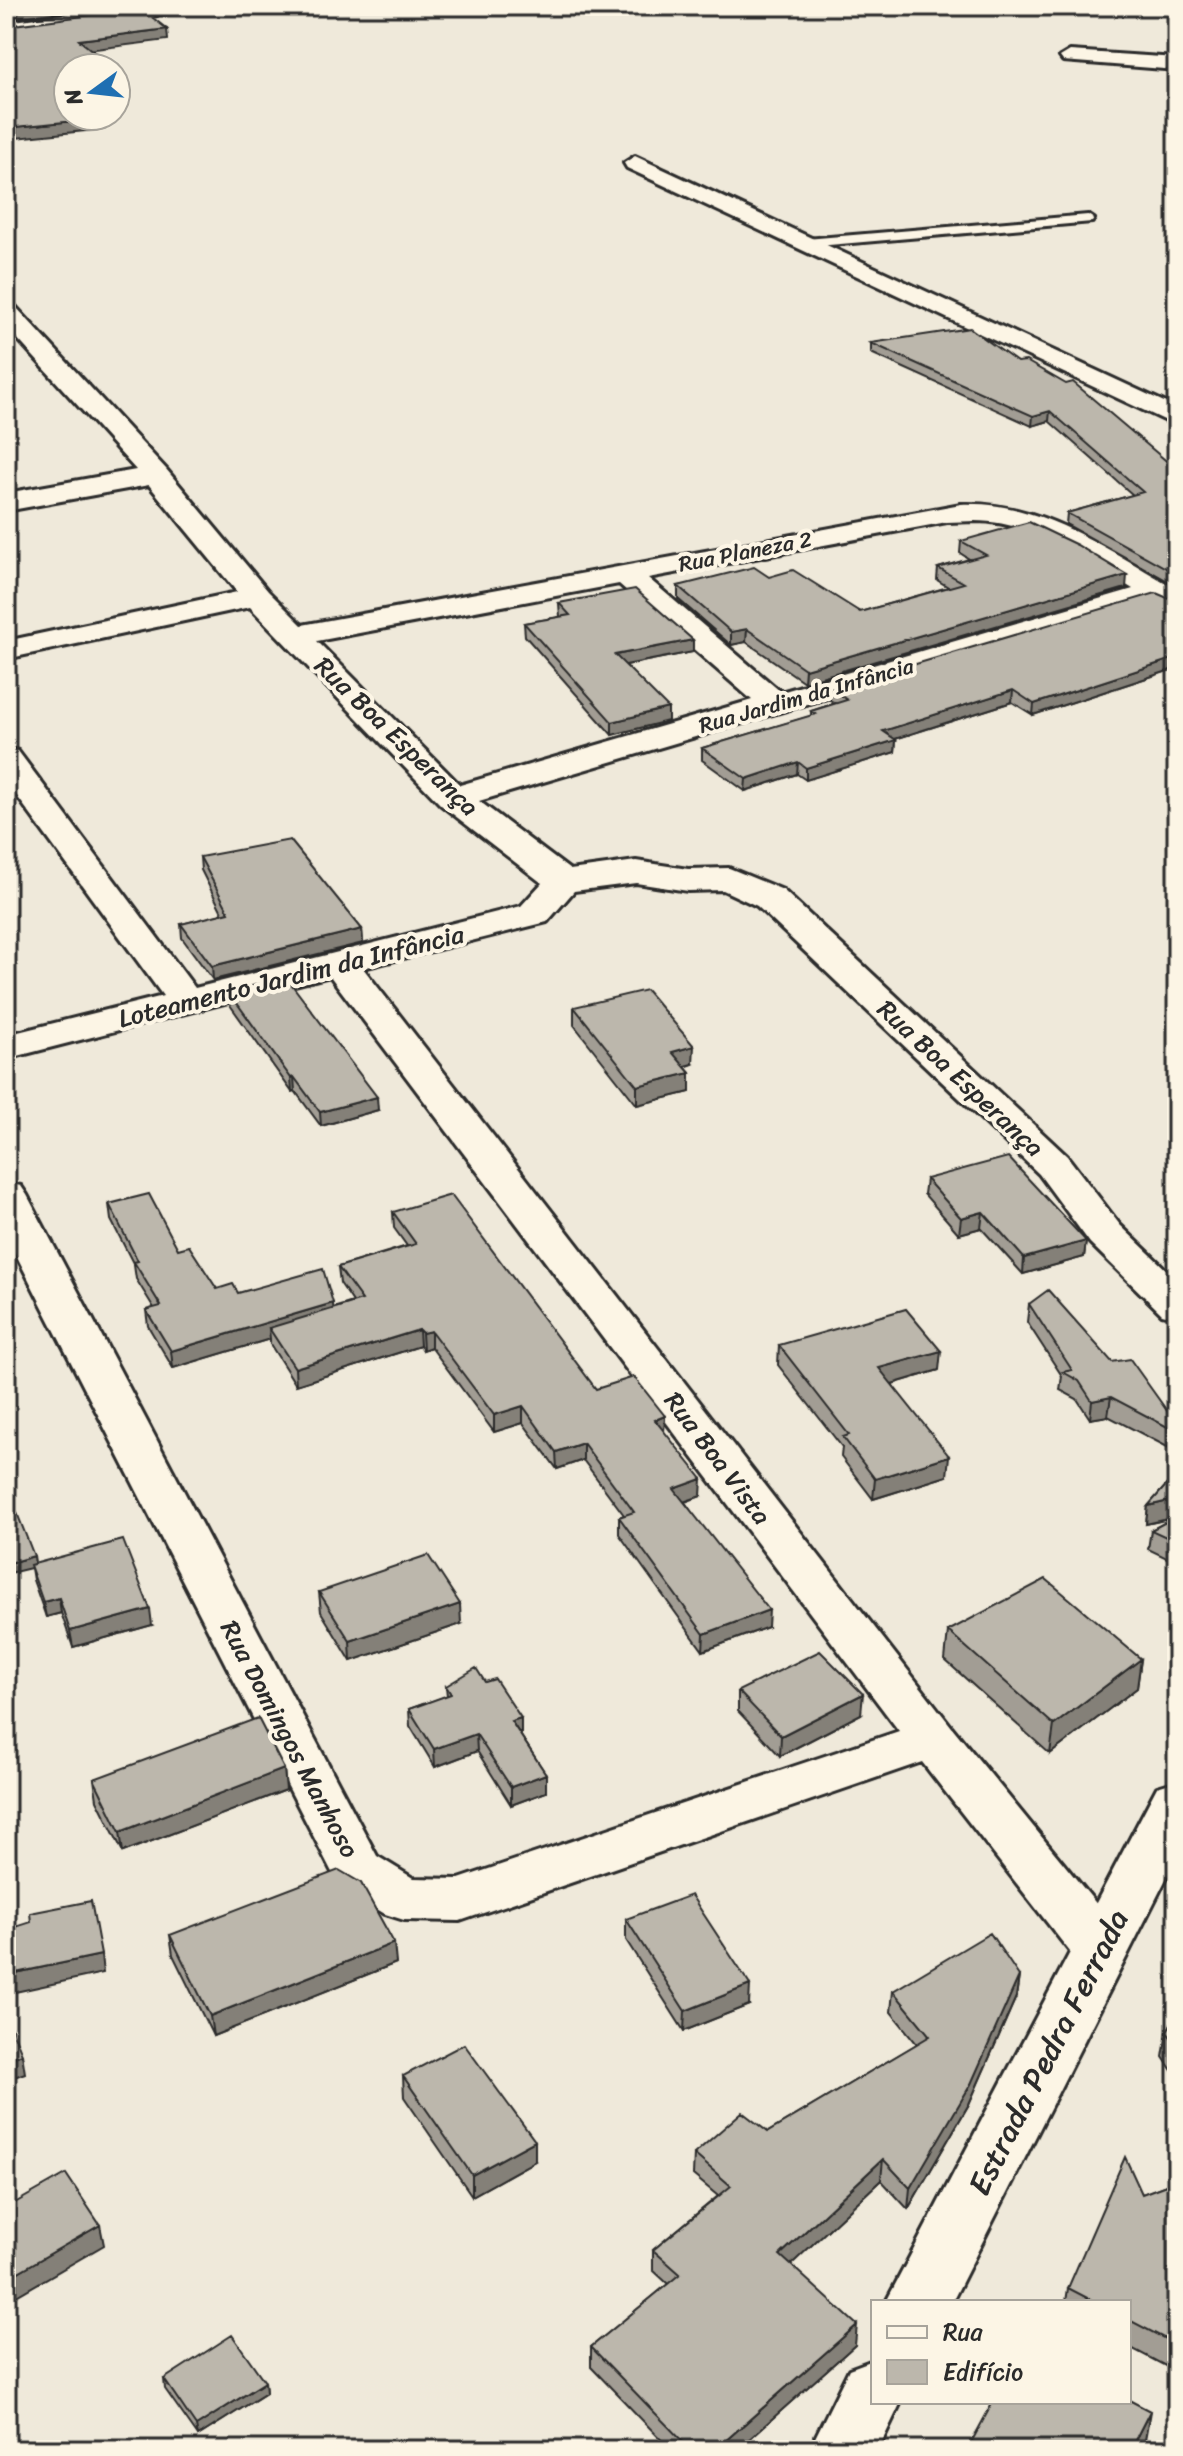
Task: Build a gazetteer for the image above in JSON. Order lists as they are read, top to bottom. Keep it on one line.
{"streets":{"street":["Rua Planeza 2","Rua Jardim da Infância","Rua Boa Esperança","Loteamento Jardim da Infância","Rua Boa Vista","Rua Domingos Manhoso","Estrada Pedra Ferrada"]},"crossings":[["Rua Planeza 2","Rua Jardim da Infância"],["Rua Planeza 2","Rua Boa Esperança"],["Rua Jardim da Infância","Rua Boa Esperança"],["Rua Boa Esperança","Loteamento Jardim da Infância"],["Loteamento Jardim da Infância","Rua Boa Vista"],["Rua Boa Vista","Rua Domingos Manhoso"],["Rua Boa Vista","Estrada Pedra Ferrada"]],"legend":["Rua","Edifício"],"north":"left"}
